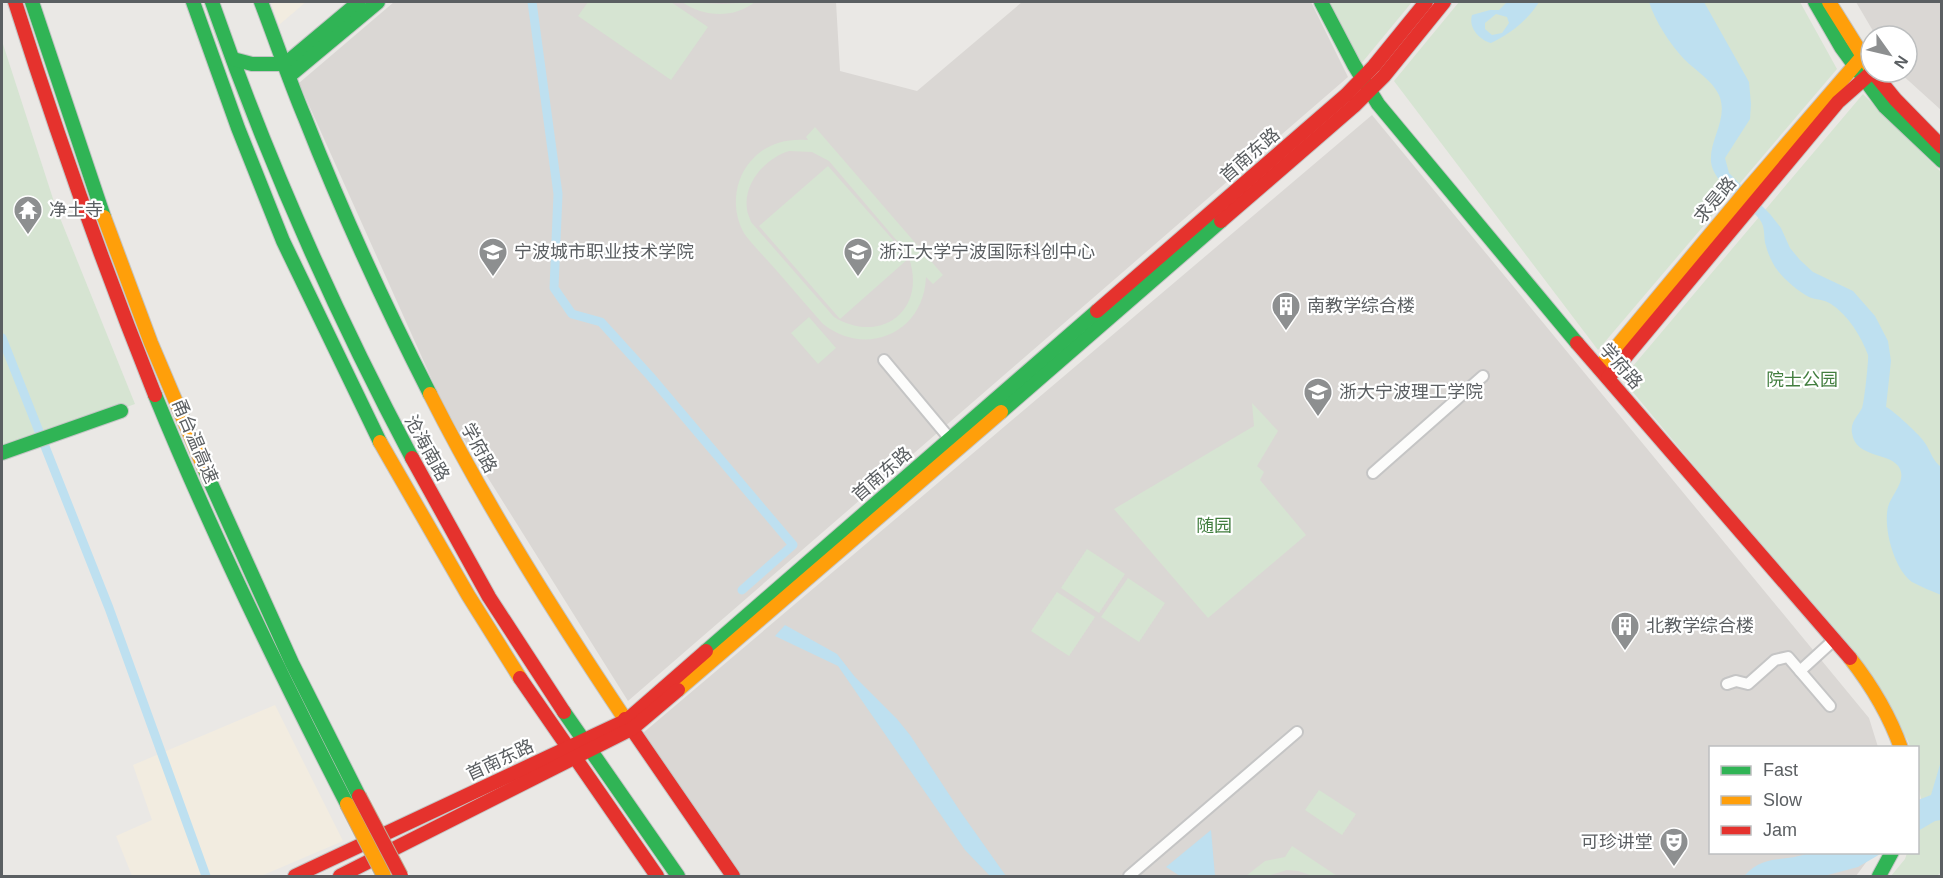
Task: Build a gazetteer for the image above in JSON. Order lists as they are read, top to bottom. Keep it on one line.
{"streets":{"main road":["首南东路","求是路","学府路","甬台温高速","沧海南路"]},"crossings":[["首南东路","学府路"],["首南东路","甬台温高速"],["首南东路","沧海南路"],["求是路","学府路"]],"parks":["院士公园","随园"],"places":{"temple":["净土寺"],"school or university":["宁波城市职业技术学院","浙江大学宁波国际科创中心","浙大宁波理工学院"],"building":["南教学综合楼","北教学综合楼"],"theatre":["可珍讲堂"]},"legend":["Fast","Slow","Jam"],"north":"bottom right"}
